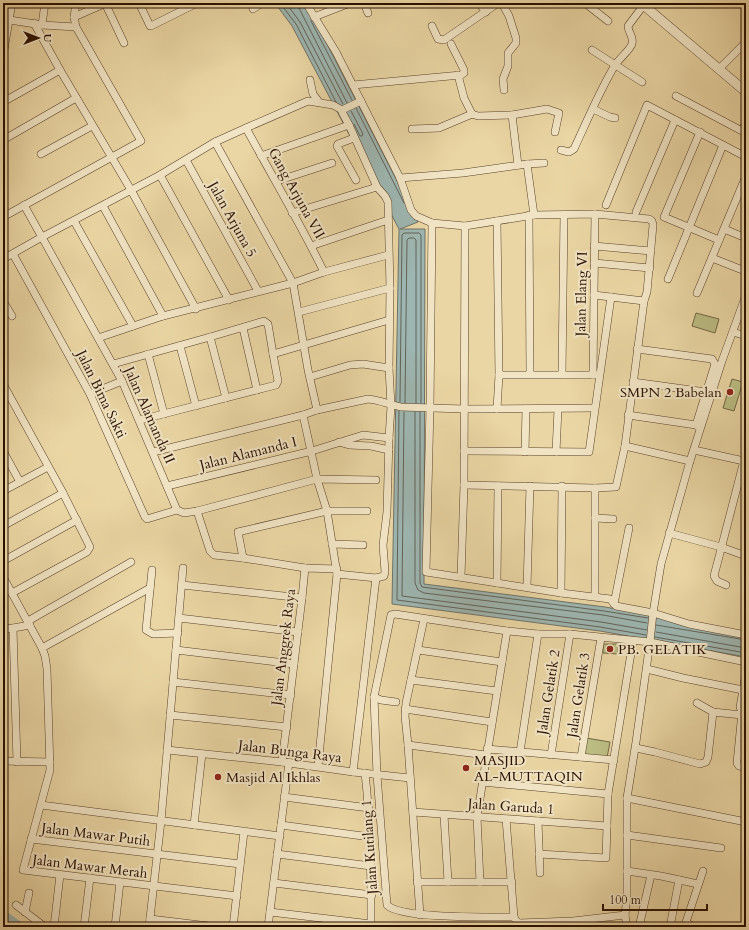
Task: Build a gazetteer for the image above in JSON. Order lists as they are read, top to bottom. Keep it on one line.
{"streets":{"street":["Gang Arjuna VII","Jalan Arjuna 5","Jalan Elang VI","Jalan Bima Sakti","Jalan Alamanda II","Jalan Alamanda I","Jalan Anggrek Raya","Jalan Gelatik 2","Jalan Gelatik 3","Jalan Bunga Raya","Jalan Garuda 1","Jalan Mawar Putih","Jalan Kutilang 1","Jalan Mawar Merah"]},"crossings":[["Jalan Bima Sakti","Jalan Alamanda II"],["Jalan Alamanda II","Jalan Alamanda I"],["Jalan Anggrek Raya","Jalan Bunga Raya"],["Jalan Bunga Raya","Jalan Kutilang 1"],["Jalan Mawar Putih","Jalan Mawar Merah"]],"places":["SMPN 2 Babelan","PB. GELATIK","MASJID AL-MUTTAQIN","Masjid Al Ikhlas"],"scale_bar":"100 m","north":"right"}
